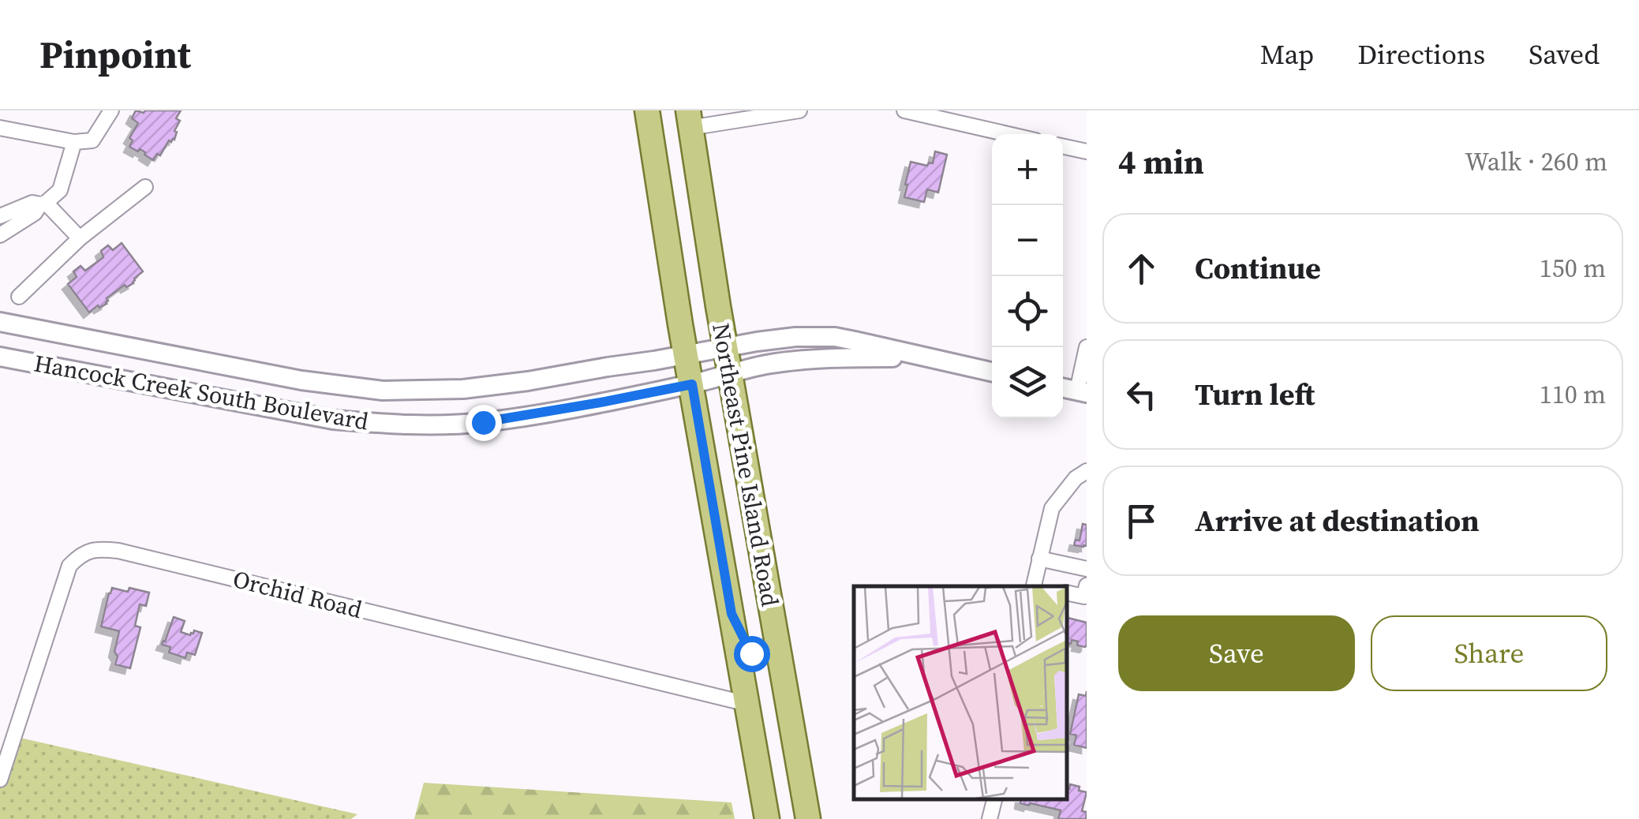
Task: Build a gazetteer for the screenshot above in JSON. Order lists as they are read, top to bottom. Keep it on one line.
{"streets":{"main road":["Northeast Pine Island Road"],"street":["Hancock Creek South Boulevard","Orchid Road"]},"crossings":[["Hancock Creek South Boulevard","Northeast Pine Island Road"],["Northeast Pine Island Road","Orchid Road"]],"page":{"header":"Pinpoint","nav":["Map","Directions","Saved"],"heading":["4 min","Walk · 260 m"],"map_buttons":["+","−"],"list":[["Continue","150 m"],["Turn left","110 m"],"Arrive at destination"],"buttons":["Save","Share"]}}
